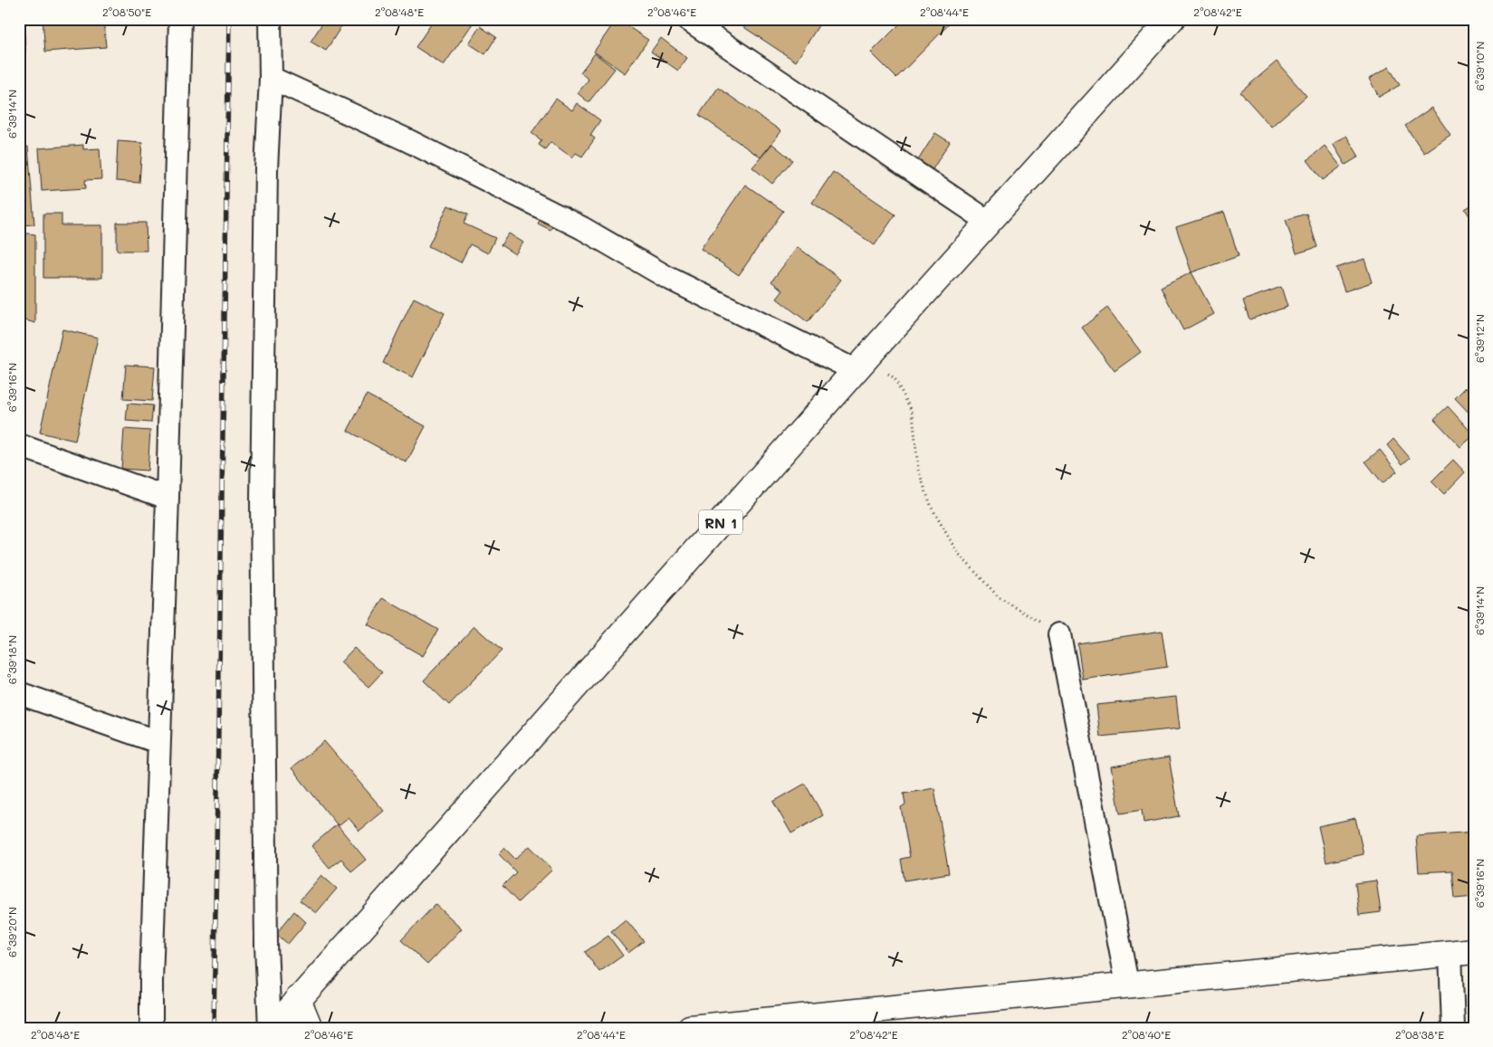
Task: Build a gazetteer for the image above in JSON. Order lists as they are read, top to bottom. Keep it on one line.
{"streets":{"main road":["RN 1"]},"coordinates":["2°08'50\"E","2°08'48\"E","2°08'46\"E","2°08'44\"E","2°08'42\"E","6°39'10\"N","6°39'14\"N","6°39'12\"N","6°39'16\"N","6°39'18\"N","6°39'20\"N","2°08'40\"E","2°08'38\"E"]}
